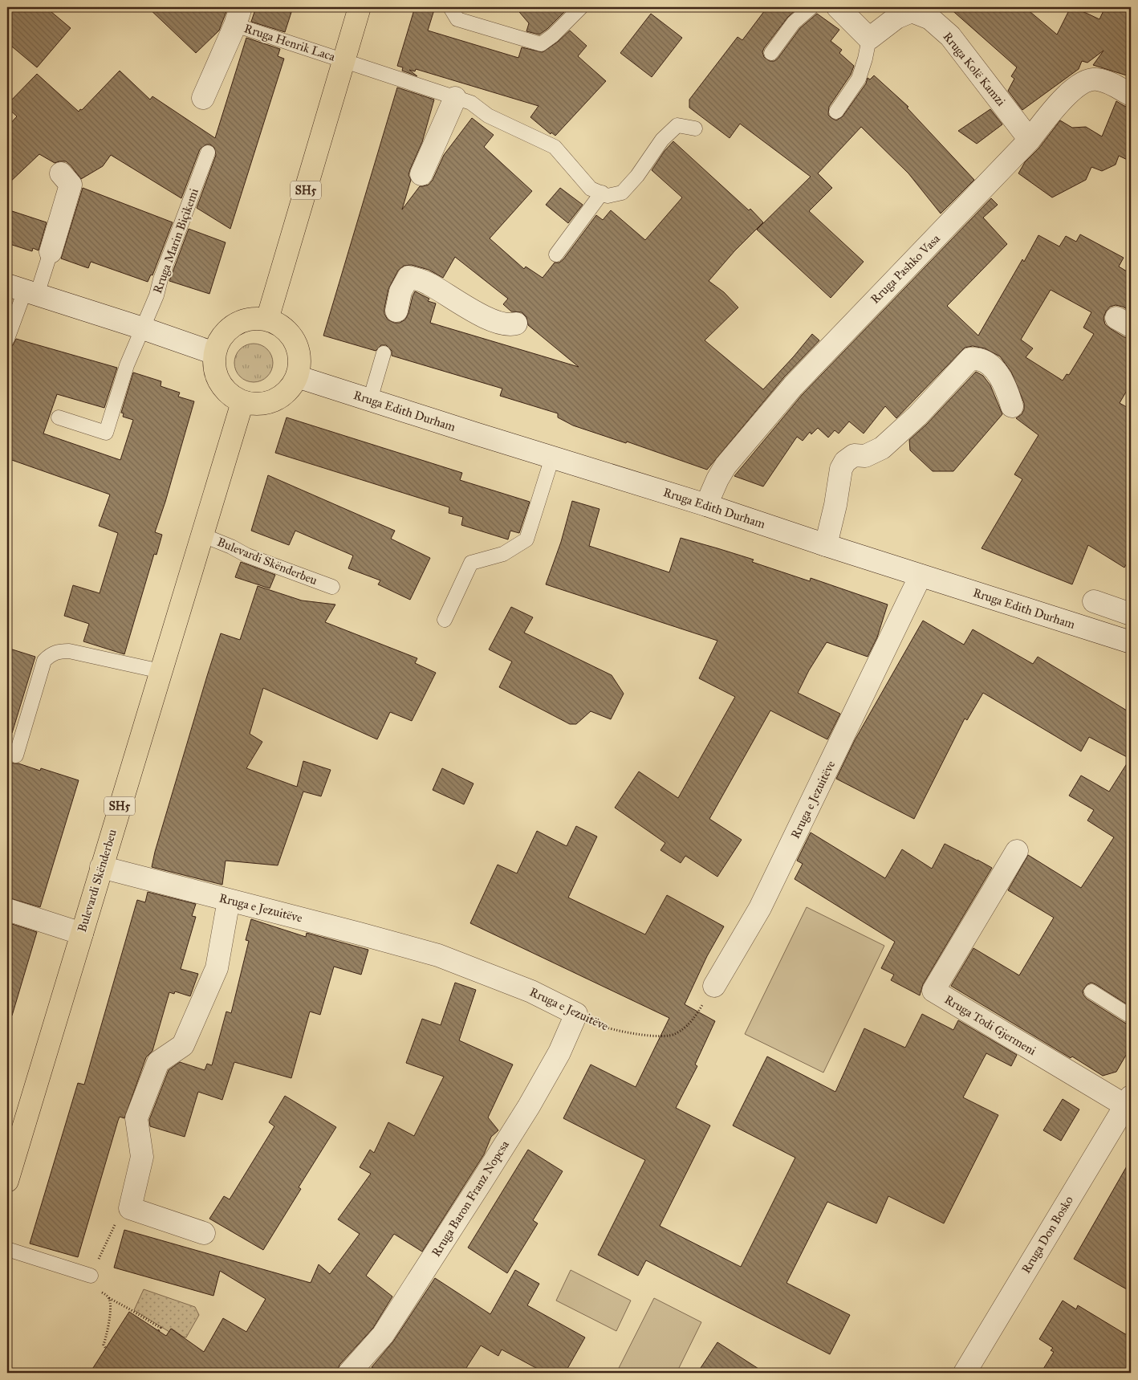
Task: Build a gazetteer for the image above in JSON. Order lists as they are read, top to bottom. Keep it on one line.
{"streets":{"main road":["SH5","Bulevardi Skënderbeu"],"street":["Rruga Henrik Laca","Rruga Kolë Kamzi","Rruga Pashko Vasa","Rruga Edith Durham","Rruga e Jezuitëve","Rruga Todi Gjermeni","Rruga Baron Franz Nopcsa","Rruga Don Bosko"],"lane":["Rruga Marin Biçikemi"]},"crossings":[["Rruga Henrik Laca","SH5"],["Rruga Kolë Kamzi","Rruga Pashko Vasa"],["SH5","Rruga Edith Durham"],["SH5","Bulevardi Skënderbeu"],["Rruga Pashko Vasa","Rruga Edith Durham"],["Rruga Edith Durham","Bulevardi Skënderbeu"],["Rruga Edith Durham","Rruga e Jezuitëve"],["Bulevardi Skënderbeu","Rruga e Jezuitëve"],["Rruga e Jezuitëve","Rruga Baron Franz Nopcsa"],["Rruga Todi Gjermeni","Rruga Don Bosko"]]}
